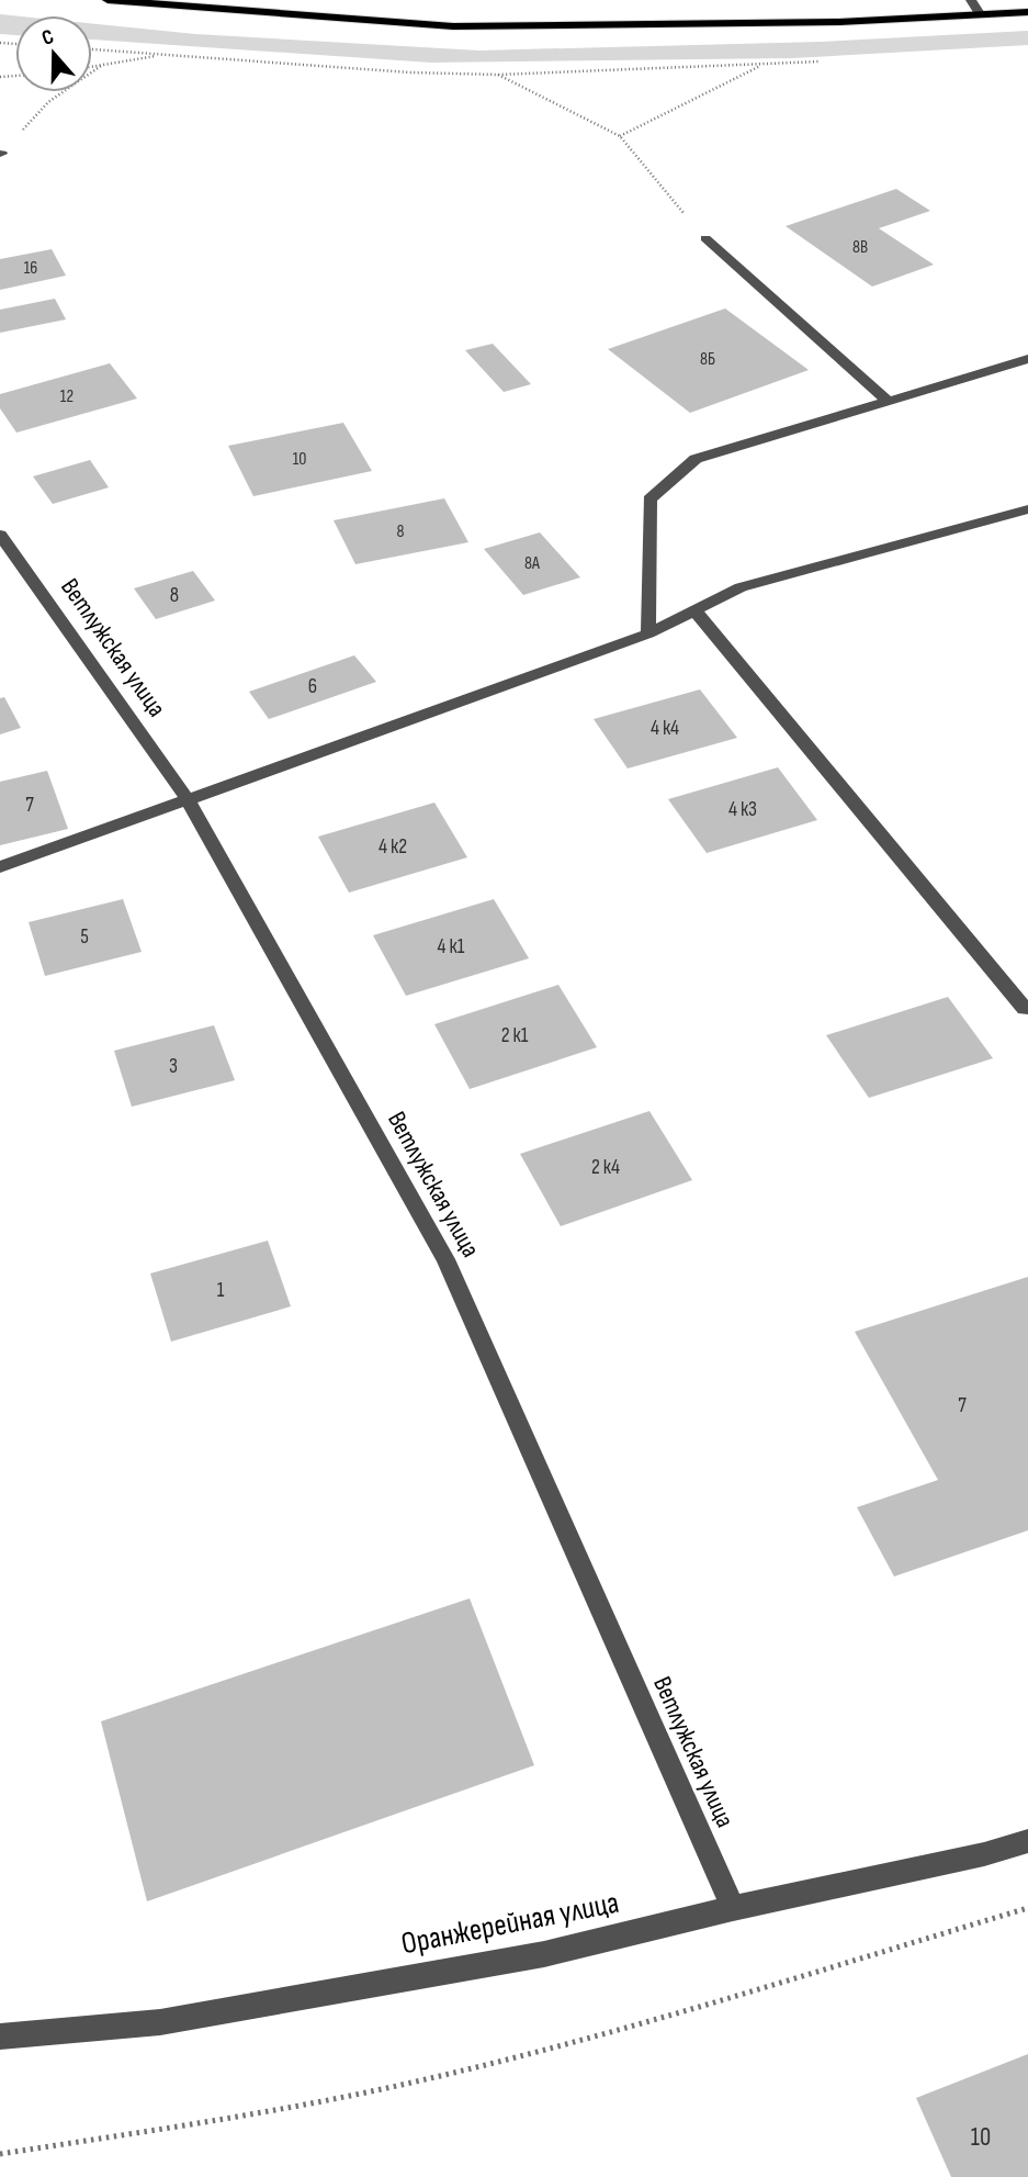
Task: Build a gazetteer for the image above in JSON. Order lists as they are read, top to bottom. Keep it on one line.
{"streets":{"street":["Ветлужская улица","Оранжерейная улица"]},"crossings":[["Ветлужская улица","Оранжерейная улица"]],"house_numbers":["8В","16","8Б","12","10","8","8А","8","6","4 к4","7","4 к3","4 к2","5","4 к1","2 к1","3","2 к4","1","7","10"],"north":"top"}
